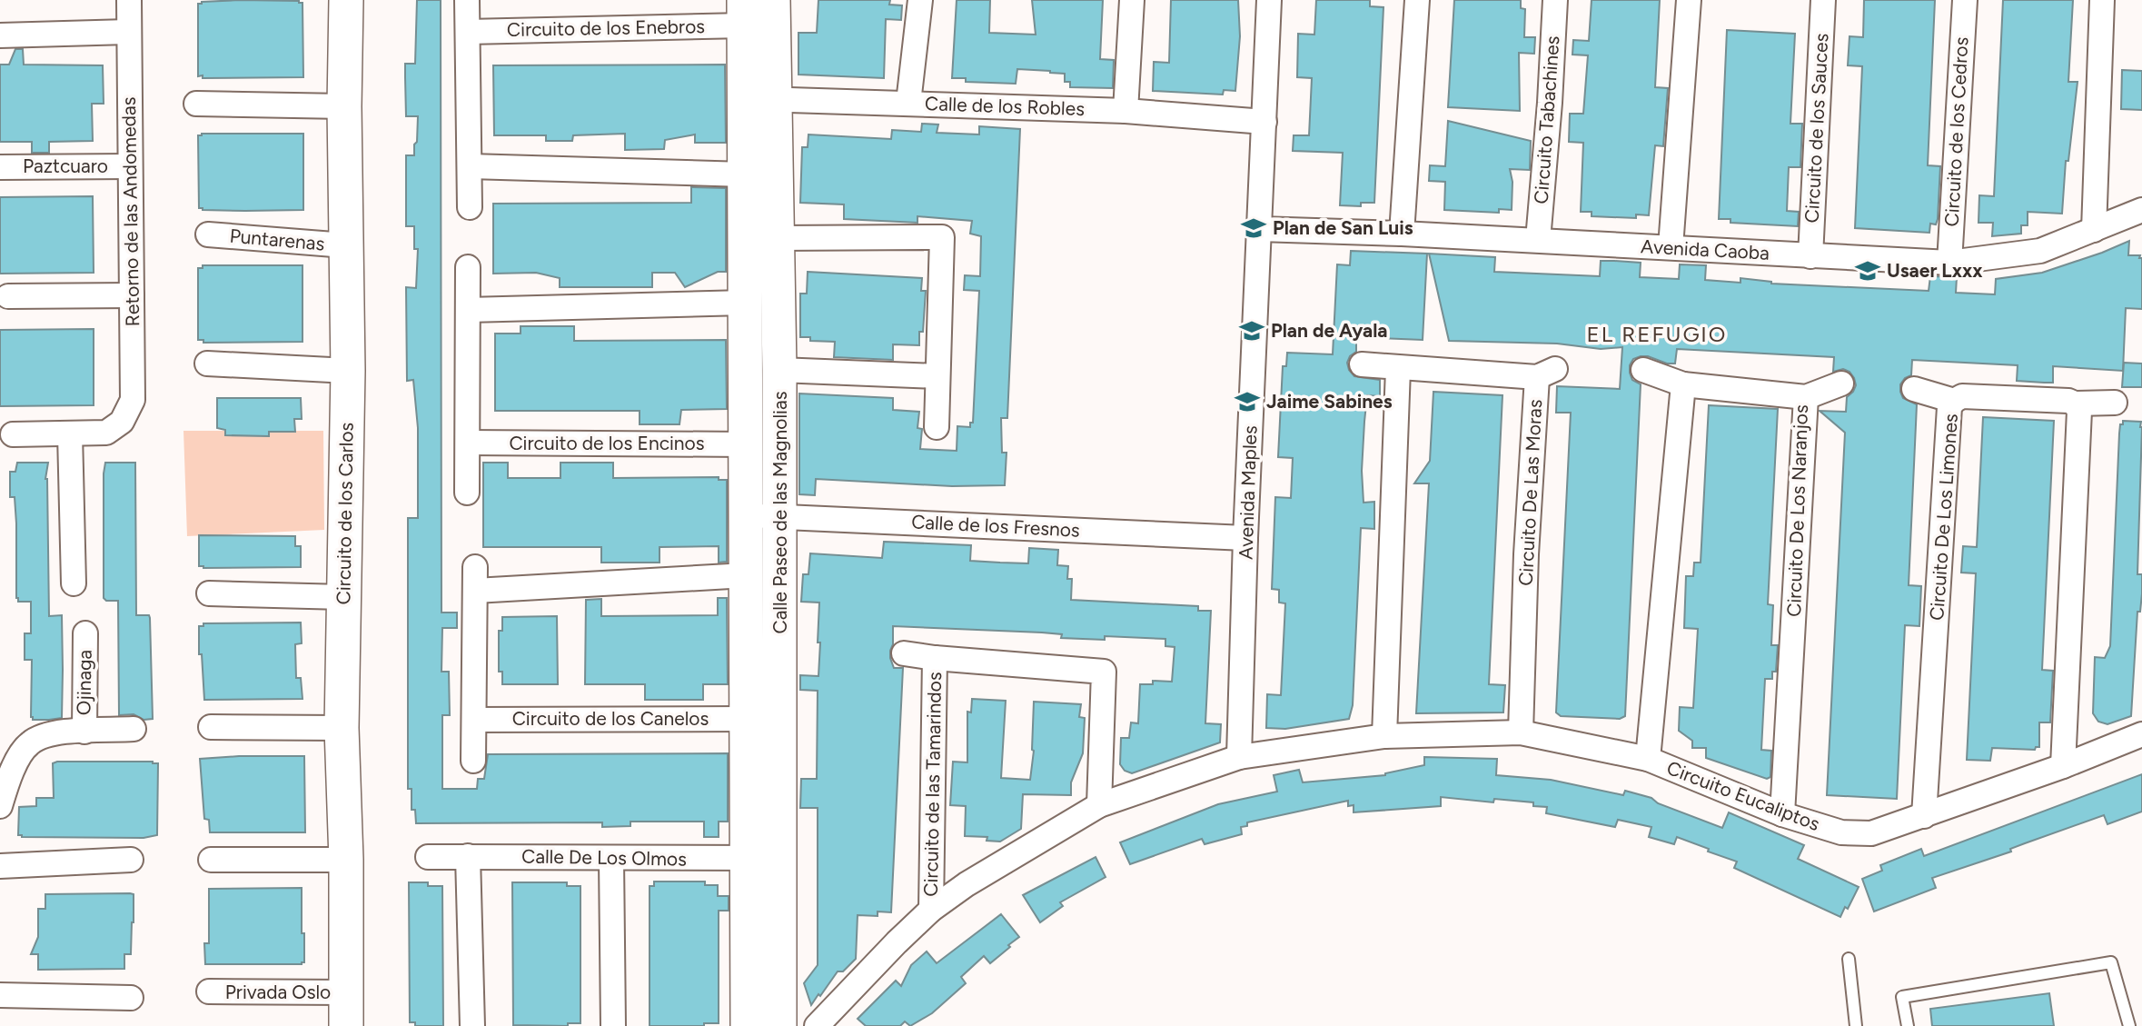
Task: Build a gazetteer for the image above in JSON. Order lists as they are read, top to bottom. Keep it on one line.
{"streets":{"street":["Circuito de los Enebros","Calle de los Robles","Circuito Tabachines","Circuito de los Sauces","Circuito de los Cedros","Paztcuaro","Retorno de las Andomedas","Puntarenas","Avenida Caoba","Circuito de los Encinos","Avenida Maples","Circuito De Las Moras","Circuito De Los Naranjos","Calle Paseo de las Magnolias","Circuito de los Carlos","Circuito De Los Limones","Calle de los Fresnos","Ojinaga","Circuito de los Canelos","Circuito de las Tamarindos","Circuito Eucaliptos","Calle De Los Olmos","Privada Oslo"]},"crossings":[["Circuito de los Enebros","Calle Paseo de las Magnolias"],["Calle de los Robles","Avenida Maples"],["Calle de los Robles","Calle Paseo de las Magnolias"],["Circuito Tabachines","Avenida Caoba"],["Circuito de los Sauces","Avenida Caoba"],["Circuito de los Cedros","Avenida Caoba"],["Paztcuaro","Retorno de las Andomedas"],["Puntarenas","Circuito de los Carlos"],["Avenida Caoba","Avenida Maples"],["Circuito de los Encinos","Calle Paseo de las Magnolias"],["Avenida Maples","Calle de los Fresnos"],["Avenida Maples","Circuito Eucaliptos"],["Circuito De Las Moras","Circuito Eucaliptos"],["Circuito De Los Naranjos","Circuito Eucaliptos"],["Calle Paseo de las Magnolias","Calle de los Fresnos"],["Calle Paseo de las Magnolias","Circuito de los Canelos"],["Calle Paseo de las Magnolias","Calle De Los Olmos"],["Circuito de los Carlos","Privada Oslo"],["Circuito De Los Limones","Circuito Eucaliptos"],["Circuito de las Tamarindos","Circuito Eucaliptos"]],"districts":["EL REFUGIO"],"places":{"school or university":["Plan de San Luis","Usaer Lxxx","Plan de Ayala","Jaime Sabines"]}}
